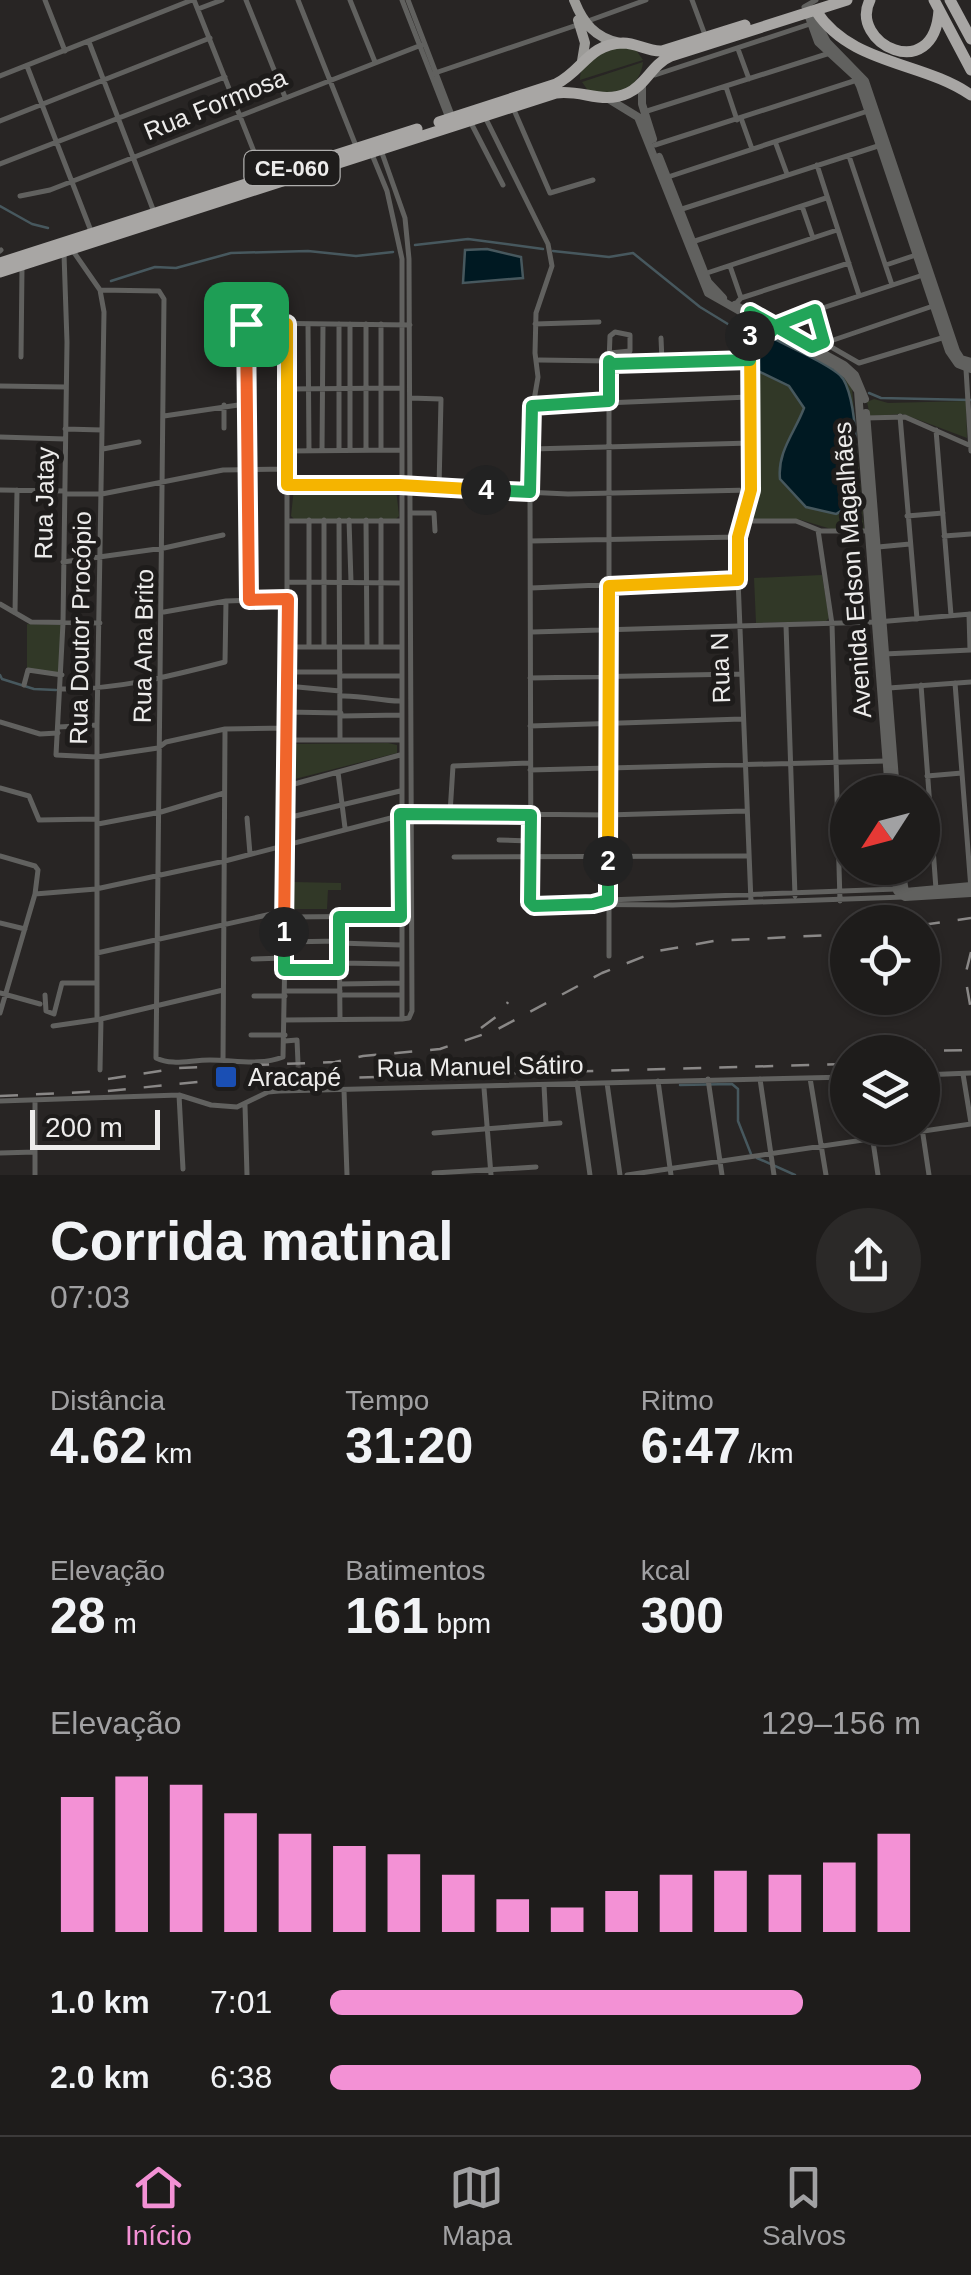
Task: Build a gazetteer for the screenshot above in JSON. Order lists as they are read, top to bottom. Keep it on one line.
{"streets":{"highway":["CE-060"],"street":["Rua Formosa","Rua Jatay","Avenida Edson Magalhães","Rua Doutor Procópio","Rua Ana Brito","Rua N","Rua Manuel Sátiro"]},"crossings":[["CE-060","Rua Jatay"],["CE-060","Avenida Edson Magalhães"],["Rua Jatay","Rua Doutor Procópio"],["Avenida Edson Magalhães","Rua N"],["Rua Doutor Procópio","Rua Ana Brito"]],"places":{"transit":["Aracapé"]},"scale_bar":"200 m","north":"bottom left","page":{"pins":["3","4","2","1"],"scale":"200 m","heading":["Corrida matinal","07:03"],"stats":[["Distância","4.62 km"],["Tempo","31:20"],["Ritmo","6:47 /km"],["Elevação","28 m"],["Batimentos","161 bpm"],["kcal","300"]],"chart":["Elevação","129–156 m"],"list":[{"name":"1.0 km","note":"7:01"},{"name":"2.0 km","note":"6:38"}],"tabs":["Início","Mapa","Salvos"]}}
